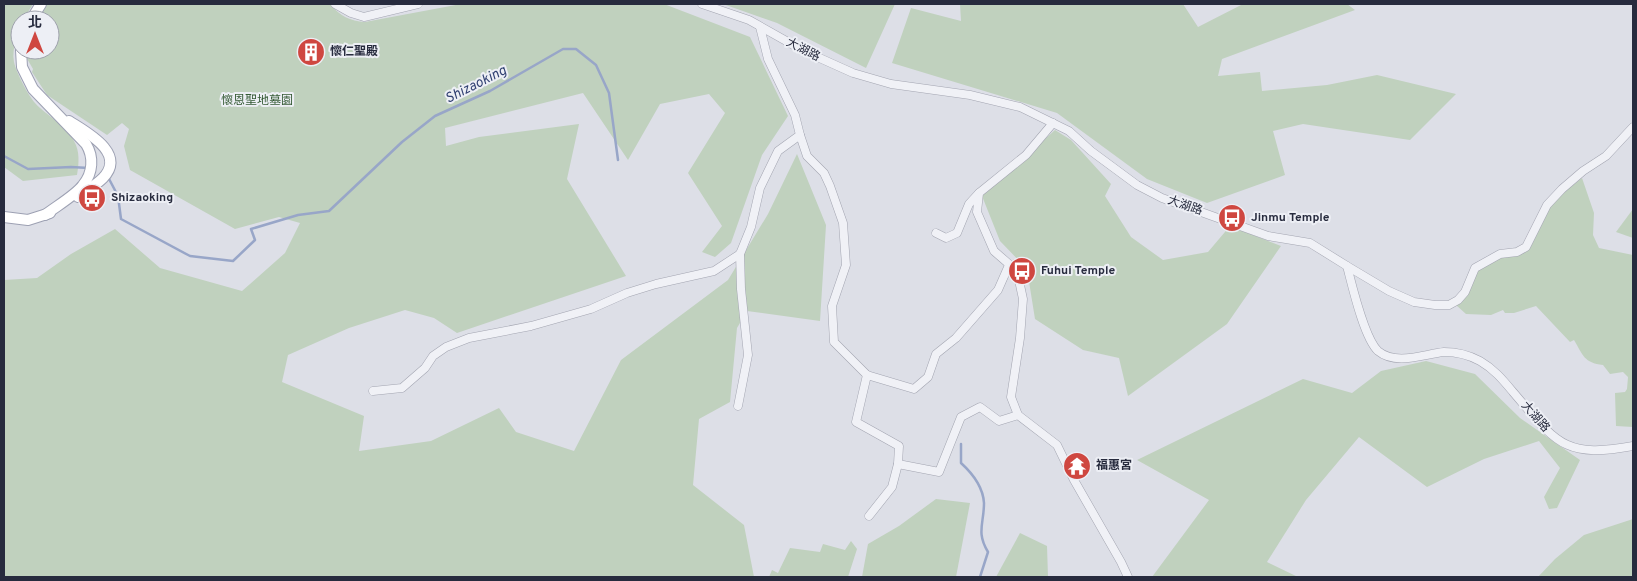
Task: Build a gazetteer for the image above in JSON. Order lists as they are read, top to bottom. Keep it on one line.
{"streets":{"street":["大湖路"]},"water":["Shizaoking"],"parks":["懷恩聖地墓園"],"places":{"building":["懷仁聖殿"],"bus stop":["Shizaoking","Jinmu Temple","Fuhui Temple"],"temple":["福惠宮"]},"north":"top"}
